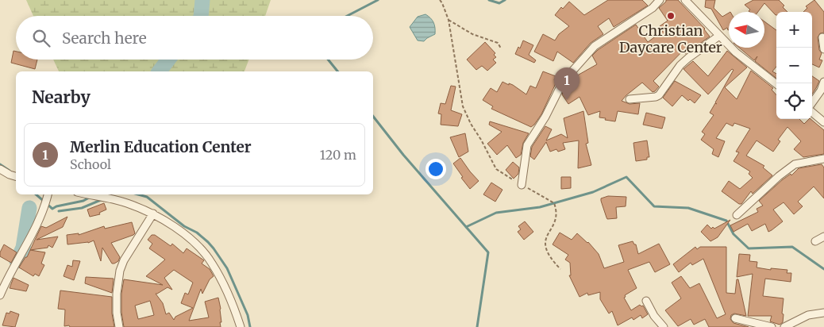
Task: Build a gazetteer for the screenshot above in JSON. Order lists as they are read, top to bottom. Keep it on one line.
{"places":["Christian Daycare Center"],"north":"left","page":{"map_buttons":["+","−"],"search":"Search here","pins":"1","heading":"Nearby","list":[{"mark":"1","name":"Merlin Education Center","note":"School","value":"120 m"}]}}
